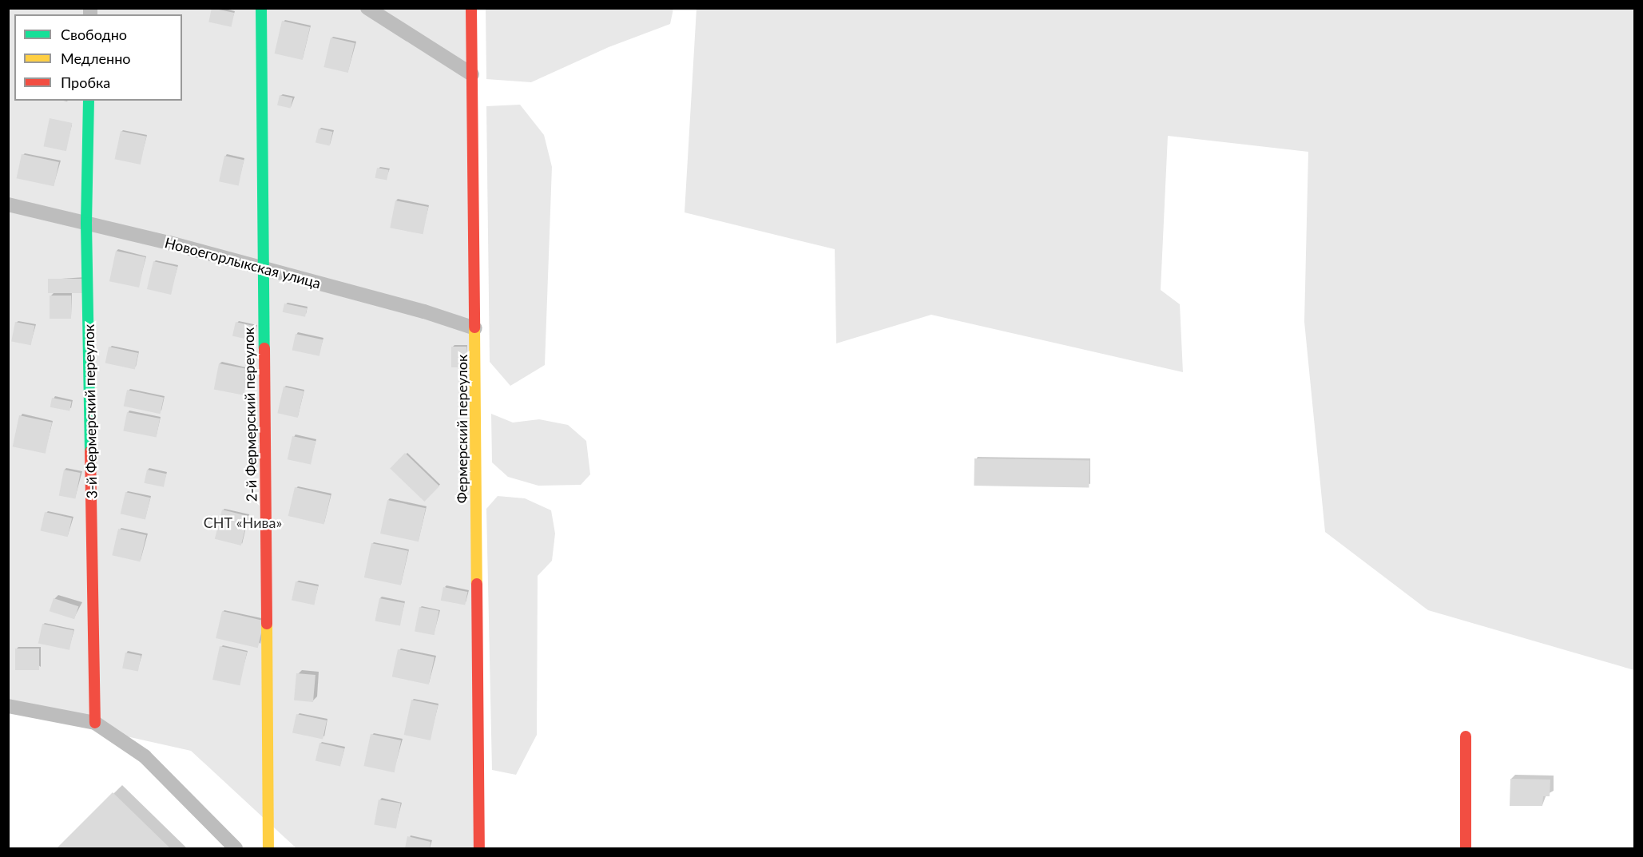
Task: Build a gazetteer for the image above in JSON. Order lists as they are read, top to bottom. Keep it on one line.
{"streets":{"street":["Новоегорлыкская улица","3-й Фермерский переулок","2-й Фермерский переулок","Фермерский переулок"]},"crossings":[["Новоегорлыкская улица","3-й Фермерский переулок"],["Новоегорлыкская улица","2-й Фермерский переулок"],["Новоегорлыкская улица","Фермерский переулок"]],"parks":["СНТ «Нива»"],"legend":["Свободно","Медленно","Пробка"]}
